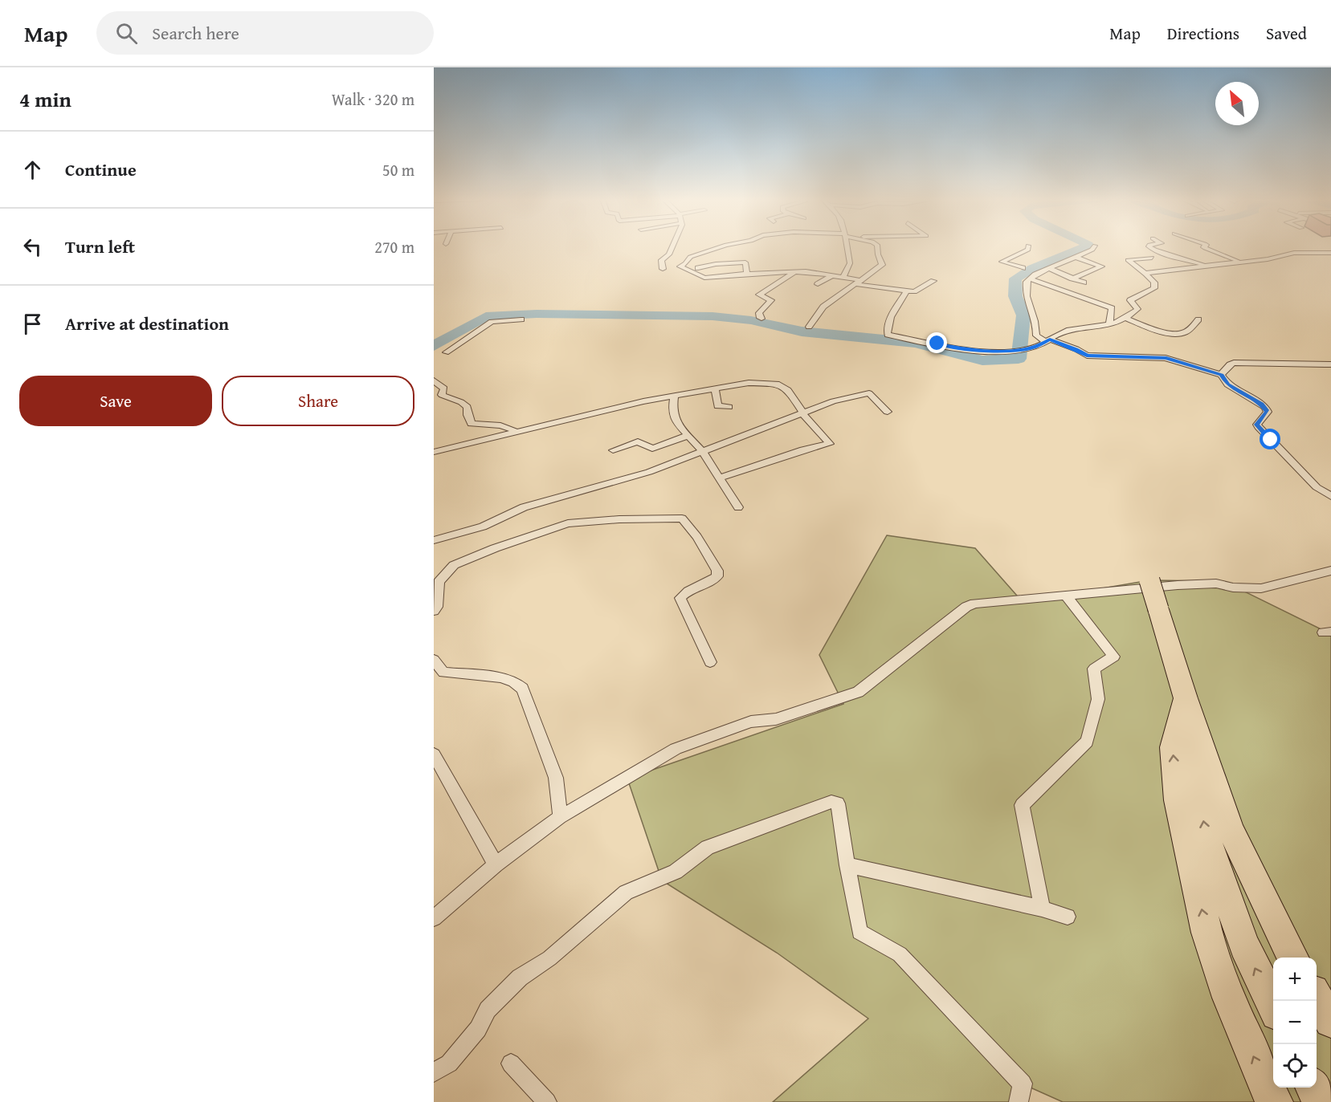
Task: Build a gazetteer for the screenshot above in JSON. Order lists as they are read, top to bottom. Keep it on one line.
{"north":"top left","page":{"header":"Map","search":"Search here","nav":["Map","Directions","Saved"],"heading":["4 min","Walk · 320 m"],"list":[["Continue","50 m"],["Turn left","270 m"],"Arrive at destination"],"buttons":["Save","Share"],"map_buttons":["+","−"]}}
